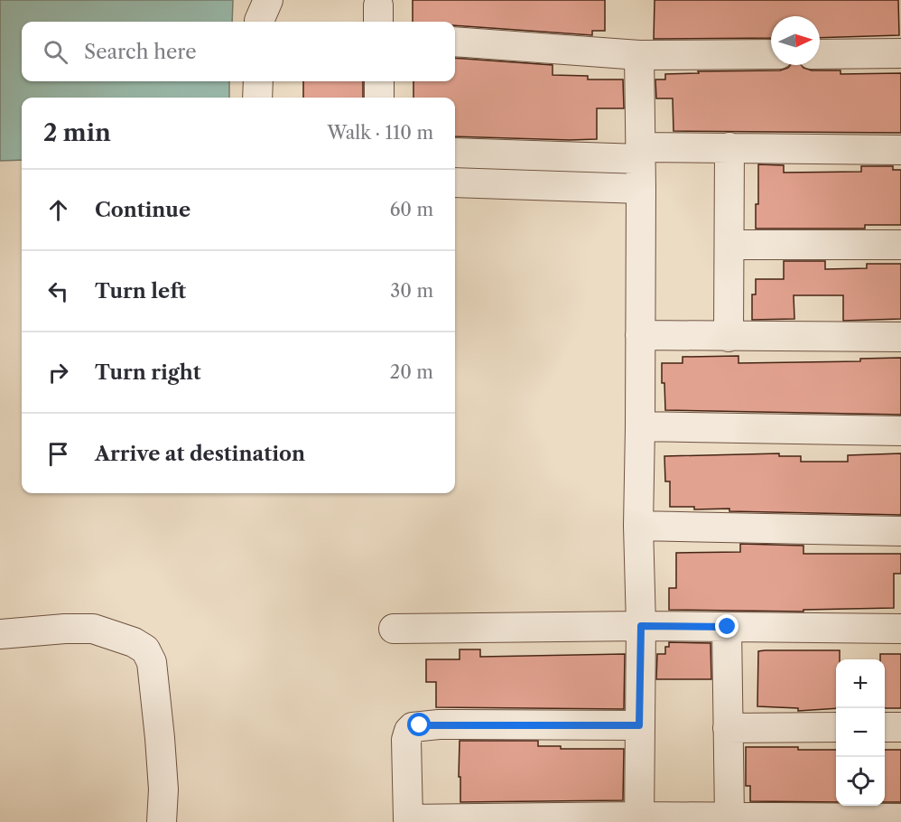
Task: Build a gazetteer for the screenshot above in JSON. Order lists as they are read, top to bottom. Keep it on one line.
{"north":"right","page":{"search":"Search here","heading":["2 min","Walk · 110 m"],"list":[["Continue","60 m"],["Turn left","30 m"],["Turn right","20 m"],"Arrive at destination"],"map_buttons":["+","−"]}}
